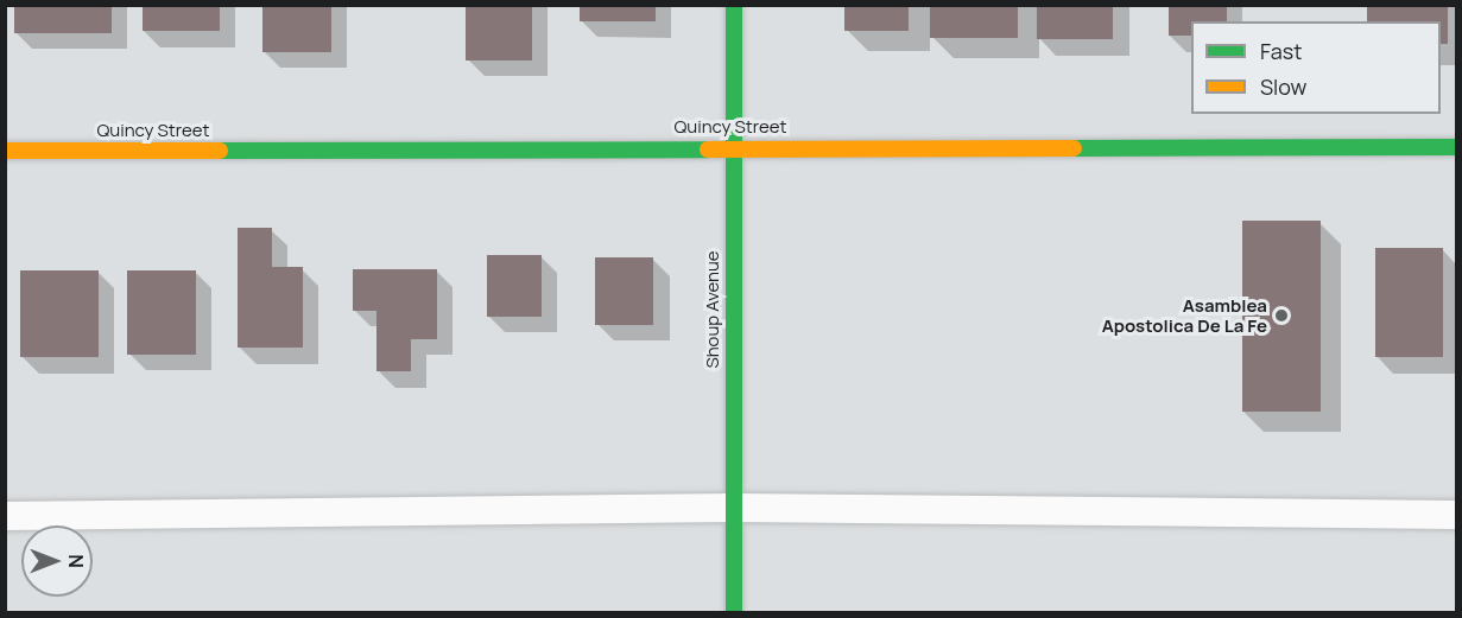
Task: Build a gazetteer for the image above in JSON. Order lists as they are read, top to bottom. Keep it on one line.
{"streets":{"street":["Quincy Street","Shoup Avenue"]},"crossings":[["Quincy Street","Shoup Avenue"]],"places":["Asamblea Apostolica De La Fe"],"legend":["Fast","Slow"],"north":"right"}
